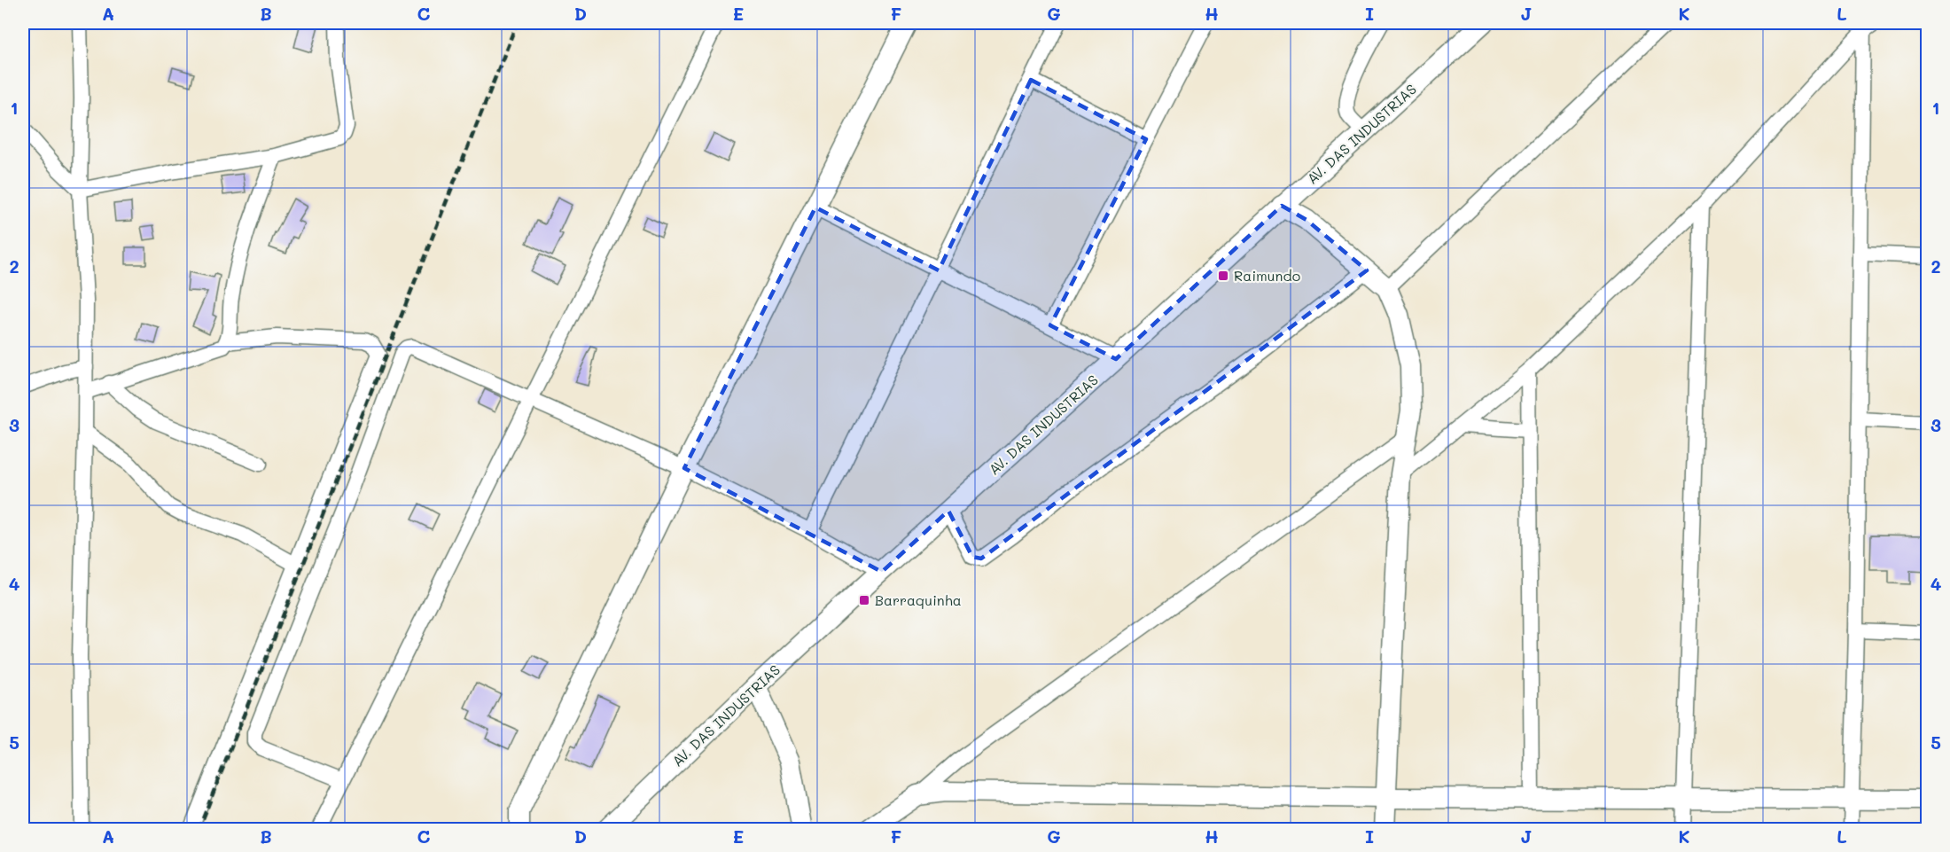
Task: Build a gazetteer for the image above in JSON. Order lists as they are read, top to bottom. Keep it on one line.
{"streets":{"street":["AV. DAS INDUSTRIAS"]},"places":{"transit":["Raimundo","Barraquinha"]},"grid":{"columns":["A","B","C","D","E","F","G","H","I","J","K","L"],"rows":["1","2","3","4","5"]}}
